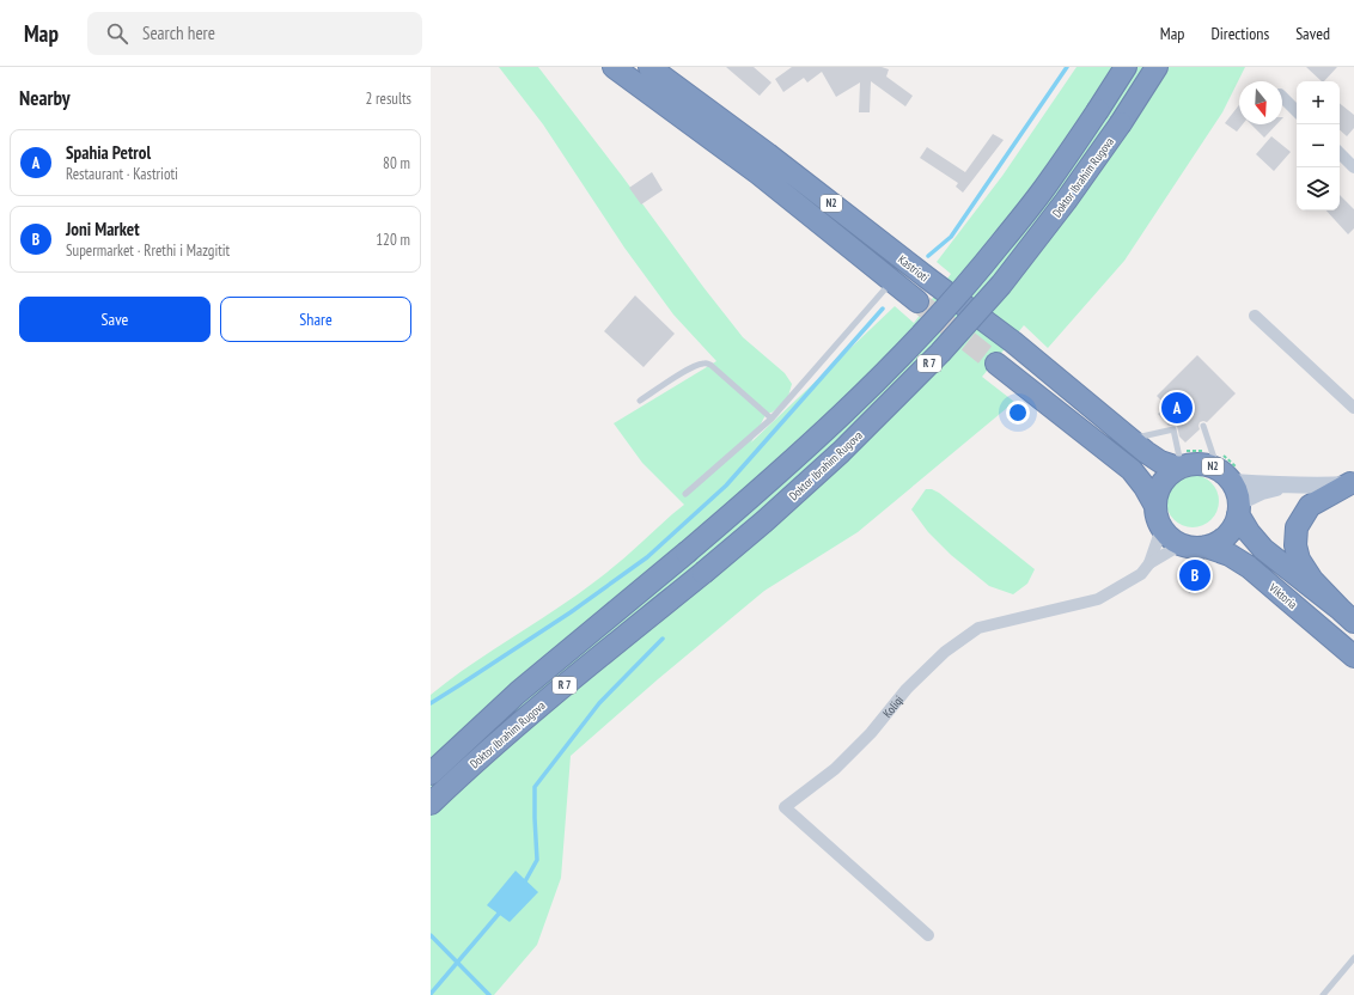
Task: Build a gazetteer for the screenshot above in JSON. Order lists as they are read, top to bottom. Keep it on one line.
{"streets":{"highway":["Doktor Ibrahim Rugova","N2","Kastrioti","R 7","Viktoria"],"street":["Koliqi"]},"crossings":[["N2","Kastrioti"],["N2","Viktoria"],["N2","Koliqi"],["Kastrioti","Viktoria"],["Kastrioti","Koliqi"],["Viktoria","Koliqi"]],"north":"bottom","page":{"header":"Map","search":"Search here","nav":["Map","Directions","Saved"],"heading":["Nearby","2 results"],"map_buttons":["+","−"],"list":[{"mark":"A","name":"Spahia Petrol","note":"Restaurant · Kastrioti","value":"80 m"},{"mark":"B","name":"Joni Market","note":"Supermarket · Rrethi i Mazgitit","value":"120 m"}],"buttons":["Save","Share"],"pins":["A","B"]}}
